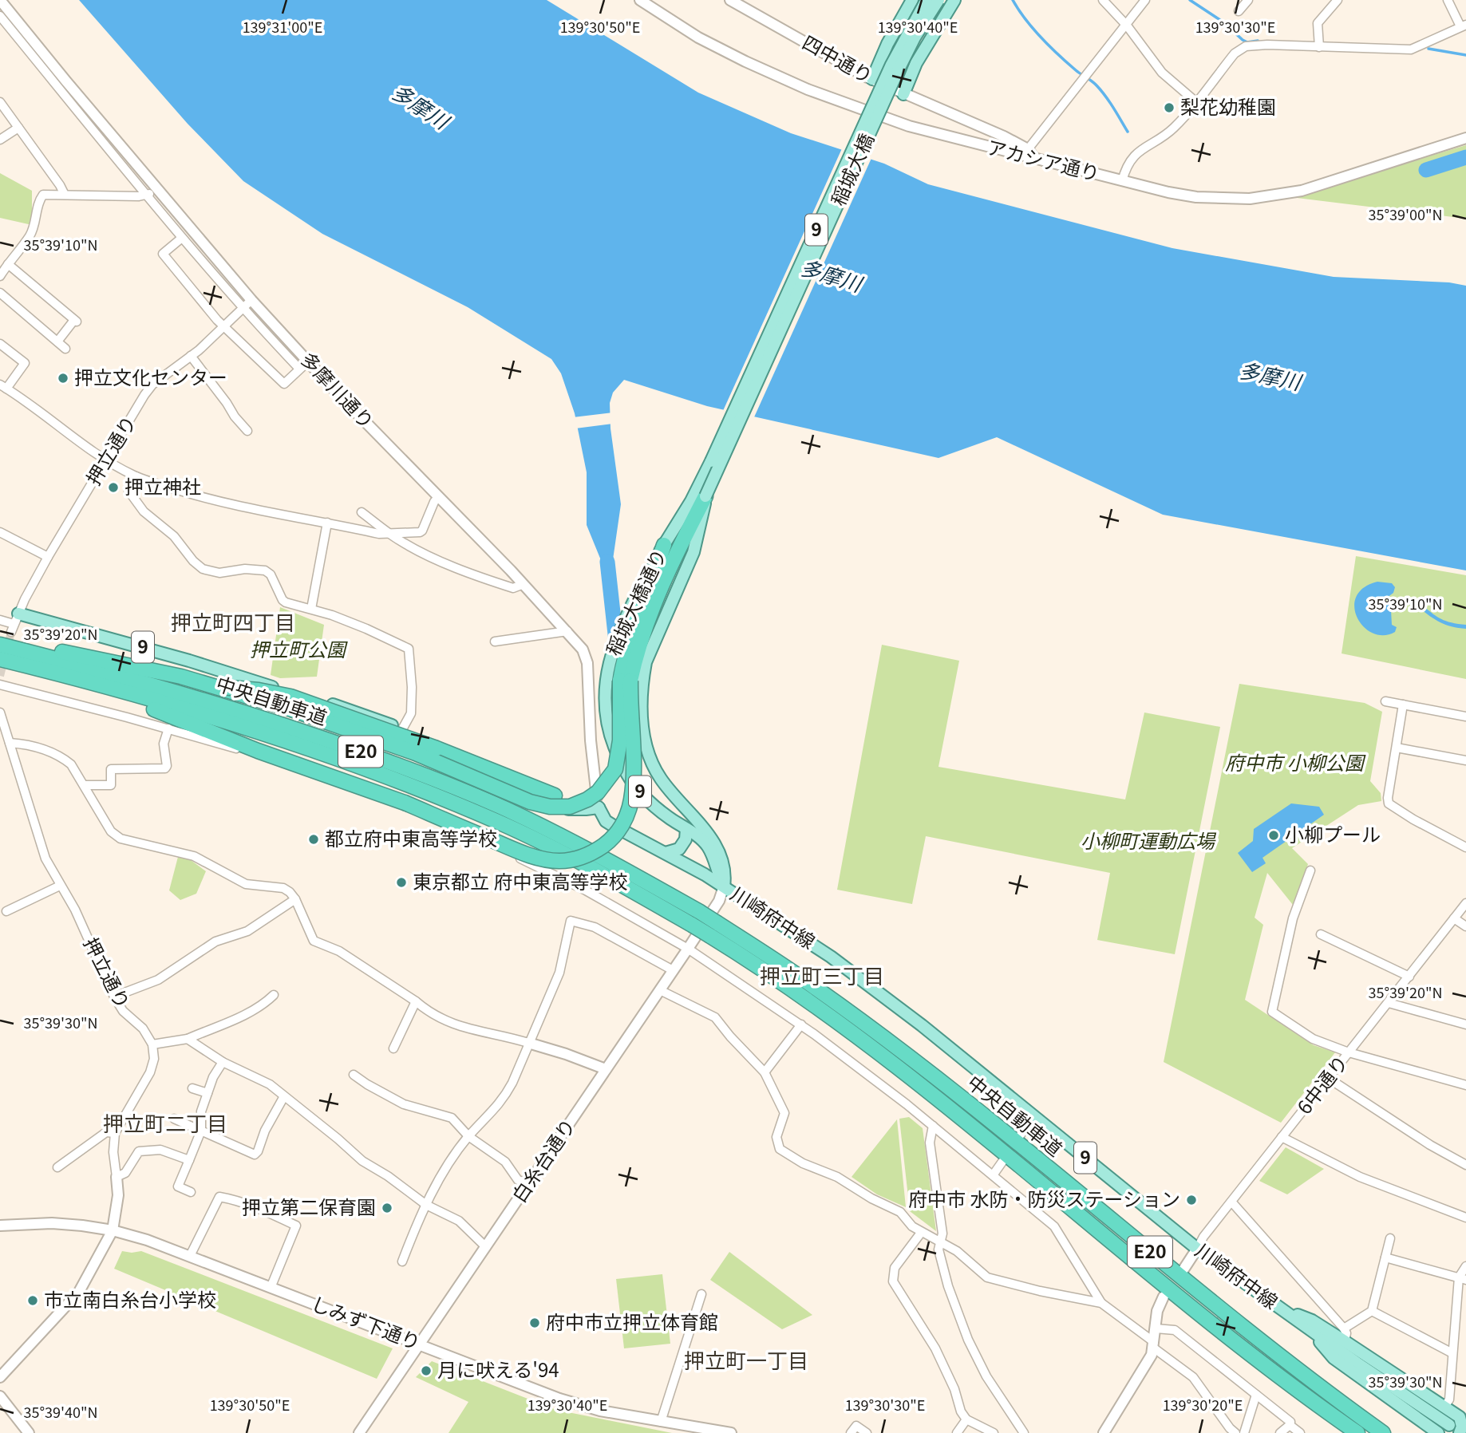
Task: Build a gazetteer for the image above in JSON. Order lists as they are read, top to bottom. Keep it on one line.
{"streets":{"highway":["中央自動車道","E20"],"main road":["稲城大橋","9","稲城大橋通り","川崎府中線"],"street":["四中通り","アカシア通り","多摩川通り","押立通り","6中通り","白糸台通り","しみず下通り"]},"crossings":[["四中通り","アカシア通り"],["稲城大橋","稲城大橋通り"],["9","多摩川通り"],["9","押立通り"],["9","川崎府中線"],["多摩川通り","押立通り"],["多摩川通り","川崎府中線"],["稲城大橋通り","川崎府中線"],["稲城大橋通り","白糸台通り"],["川崎府中線","6中通り"],["川崎府中線","白糸台通り"],["白糸台通り","しみず下通り"]],"districts":["押立町四丁目","押立町三丁目","押立町二丁目","押立町一丁目"],"water":["多摩川"],"parks":["押立町公園","府中市 小柳公園","小柳町運動広場"],"places":["梨花幼稚園","押立文化センター","押立神社","小柳プール","都立府中東高等学校","東京都立 府中東高等学校","府中市 水防・防災ステーション","押立第二保育園","市立南白糸台小学校","府中市立押立体育館","月に吠える'94"],"coordinates":["139°30'50\"E","139°30'40\"E","139°30'30\"E","139°31'00\"E","35°39'00\"N","35°39'10\"N","35°39'20\"N","35°39'30\"N","139°30'20\"E","35°39'40\"N"]}
